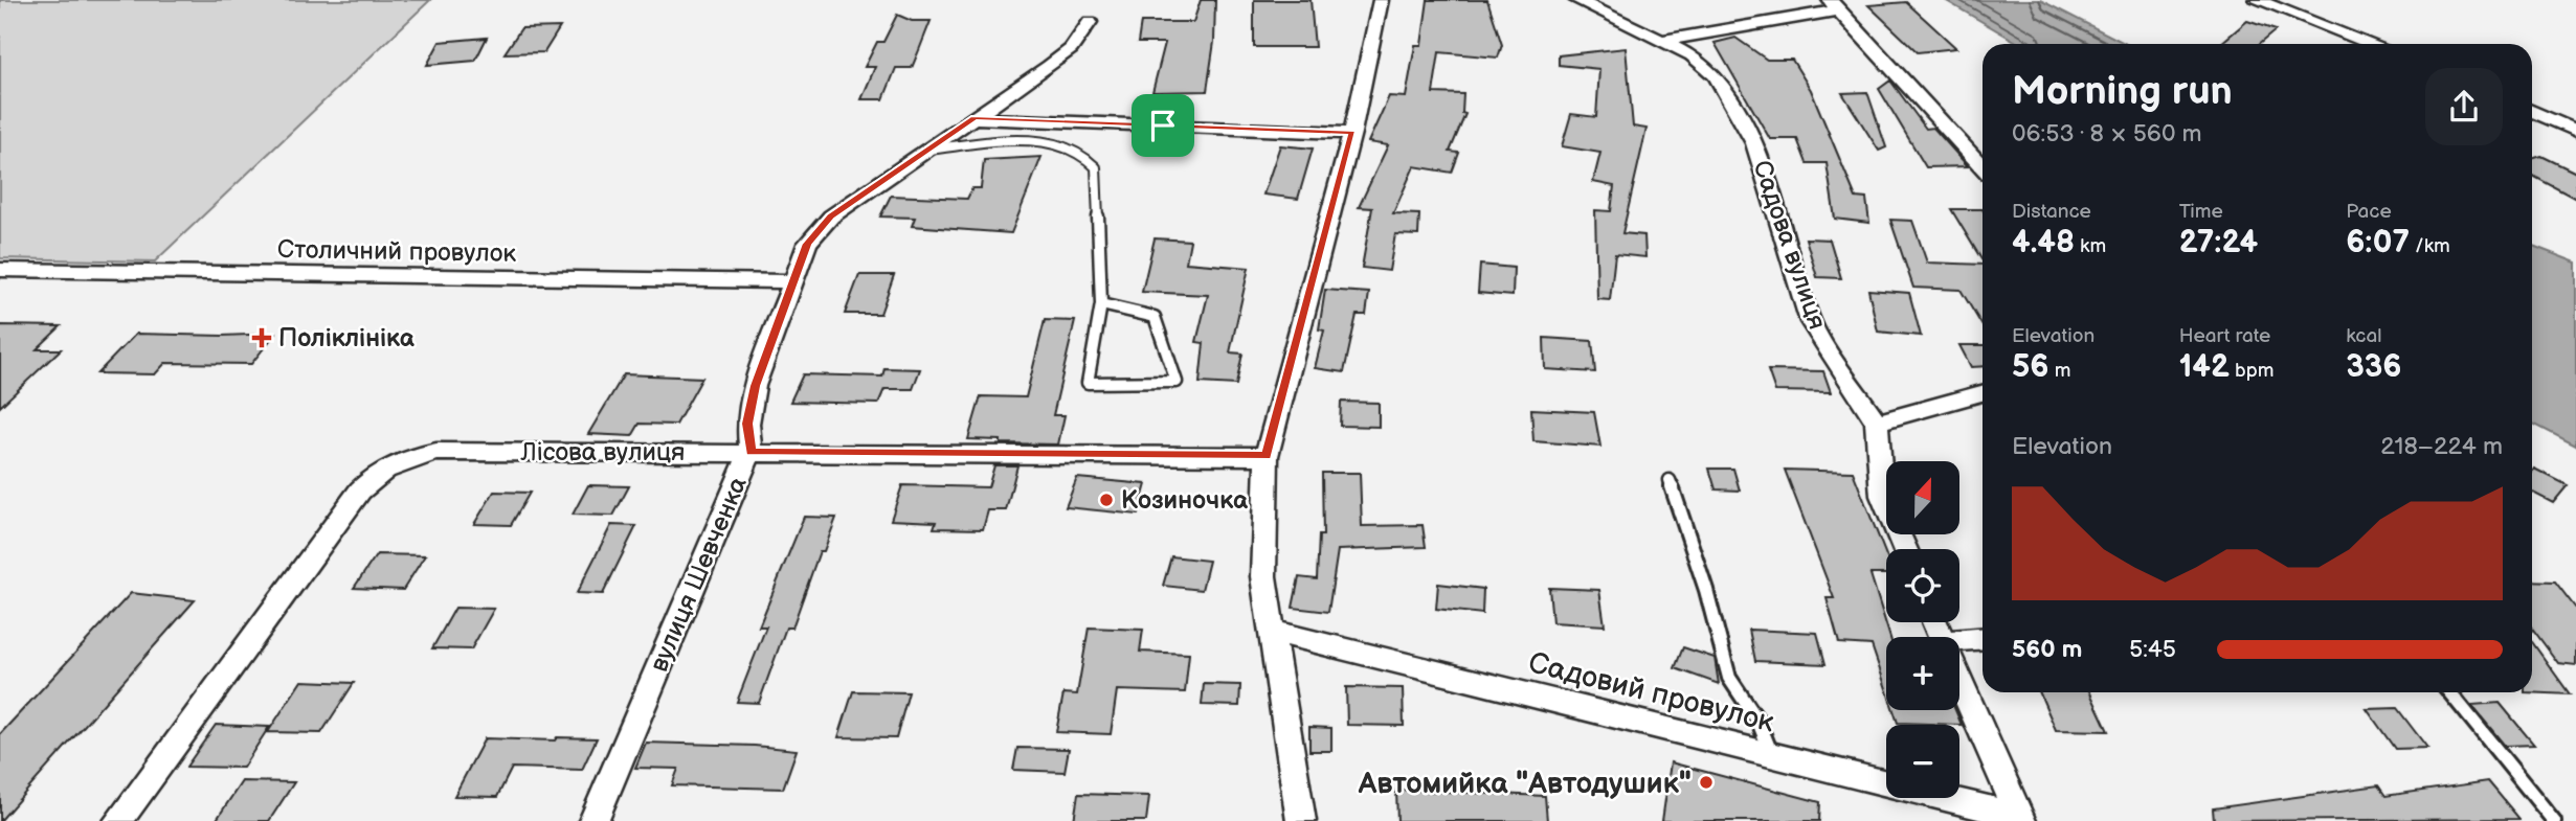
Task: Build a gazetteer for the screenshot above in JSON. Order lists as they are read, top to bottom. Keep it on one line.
{"streets":{"street":["Садова вулиця","Столичний провулок","Лісова вулиця","вулиця Шевченка","Садовий провулок"]},"crossings":[["Столичний провулок","вулиця Шевченка"],["Лісова вулиця","вулиця Шевченка"]],"places":{"health":["Поліклініка"],"other":["Козиночка","Автомийка \"Автодушик\""]},"north":"top","page":{"heading":["Morning run","06:53 · 8 × 560 m"],"stats":[["Distance","4.48 km"],["Time","27:24"],["Pace","6:07 /km"],["Elevation","56 m"],["Heart rate","142 bpm"],["kcal","336"]],"chart":["Elevation","218–224 m"],"map_buttons":["+","−"],"list":[{"name":"560 m","note":"5:45"}]}}
